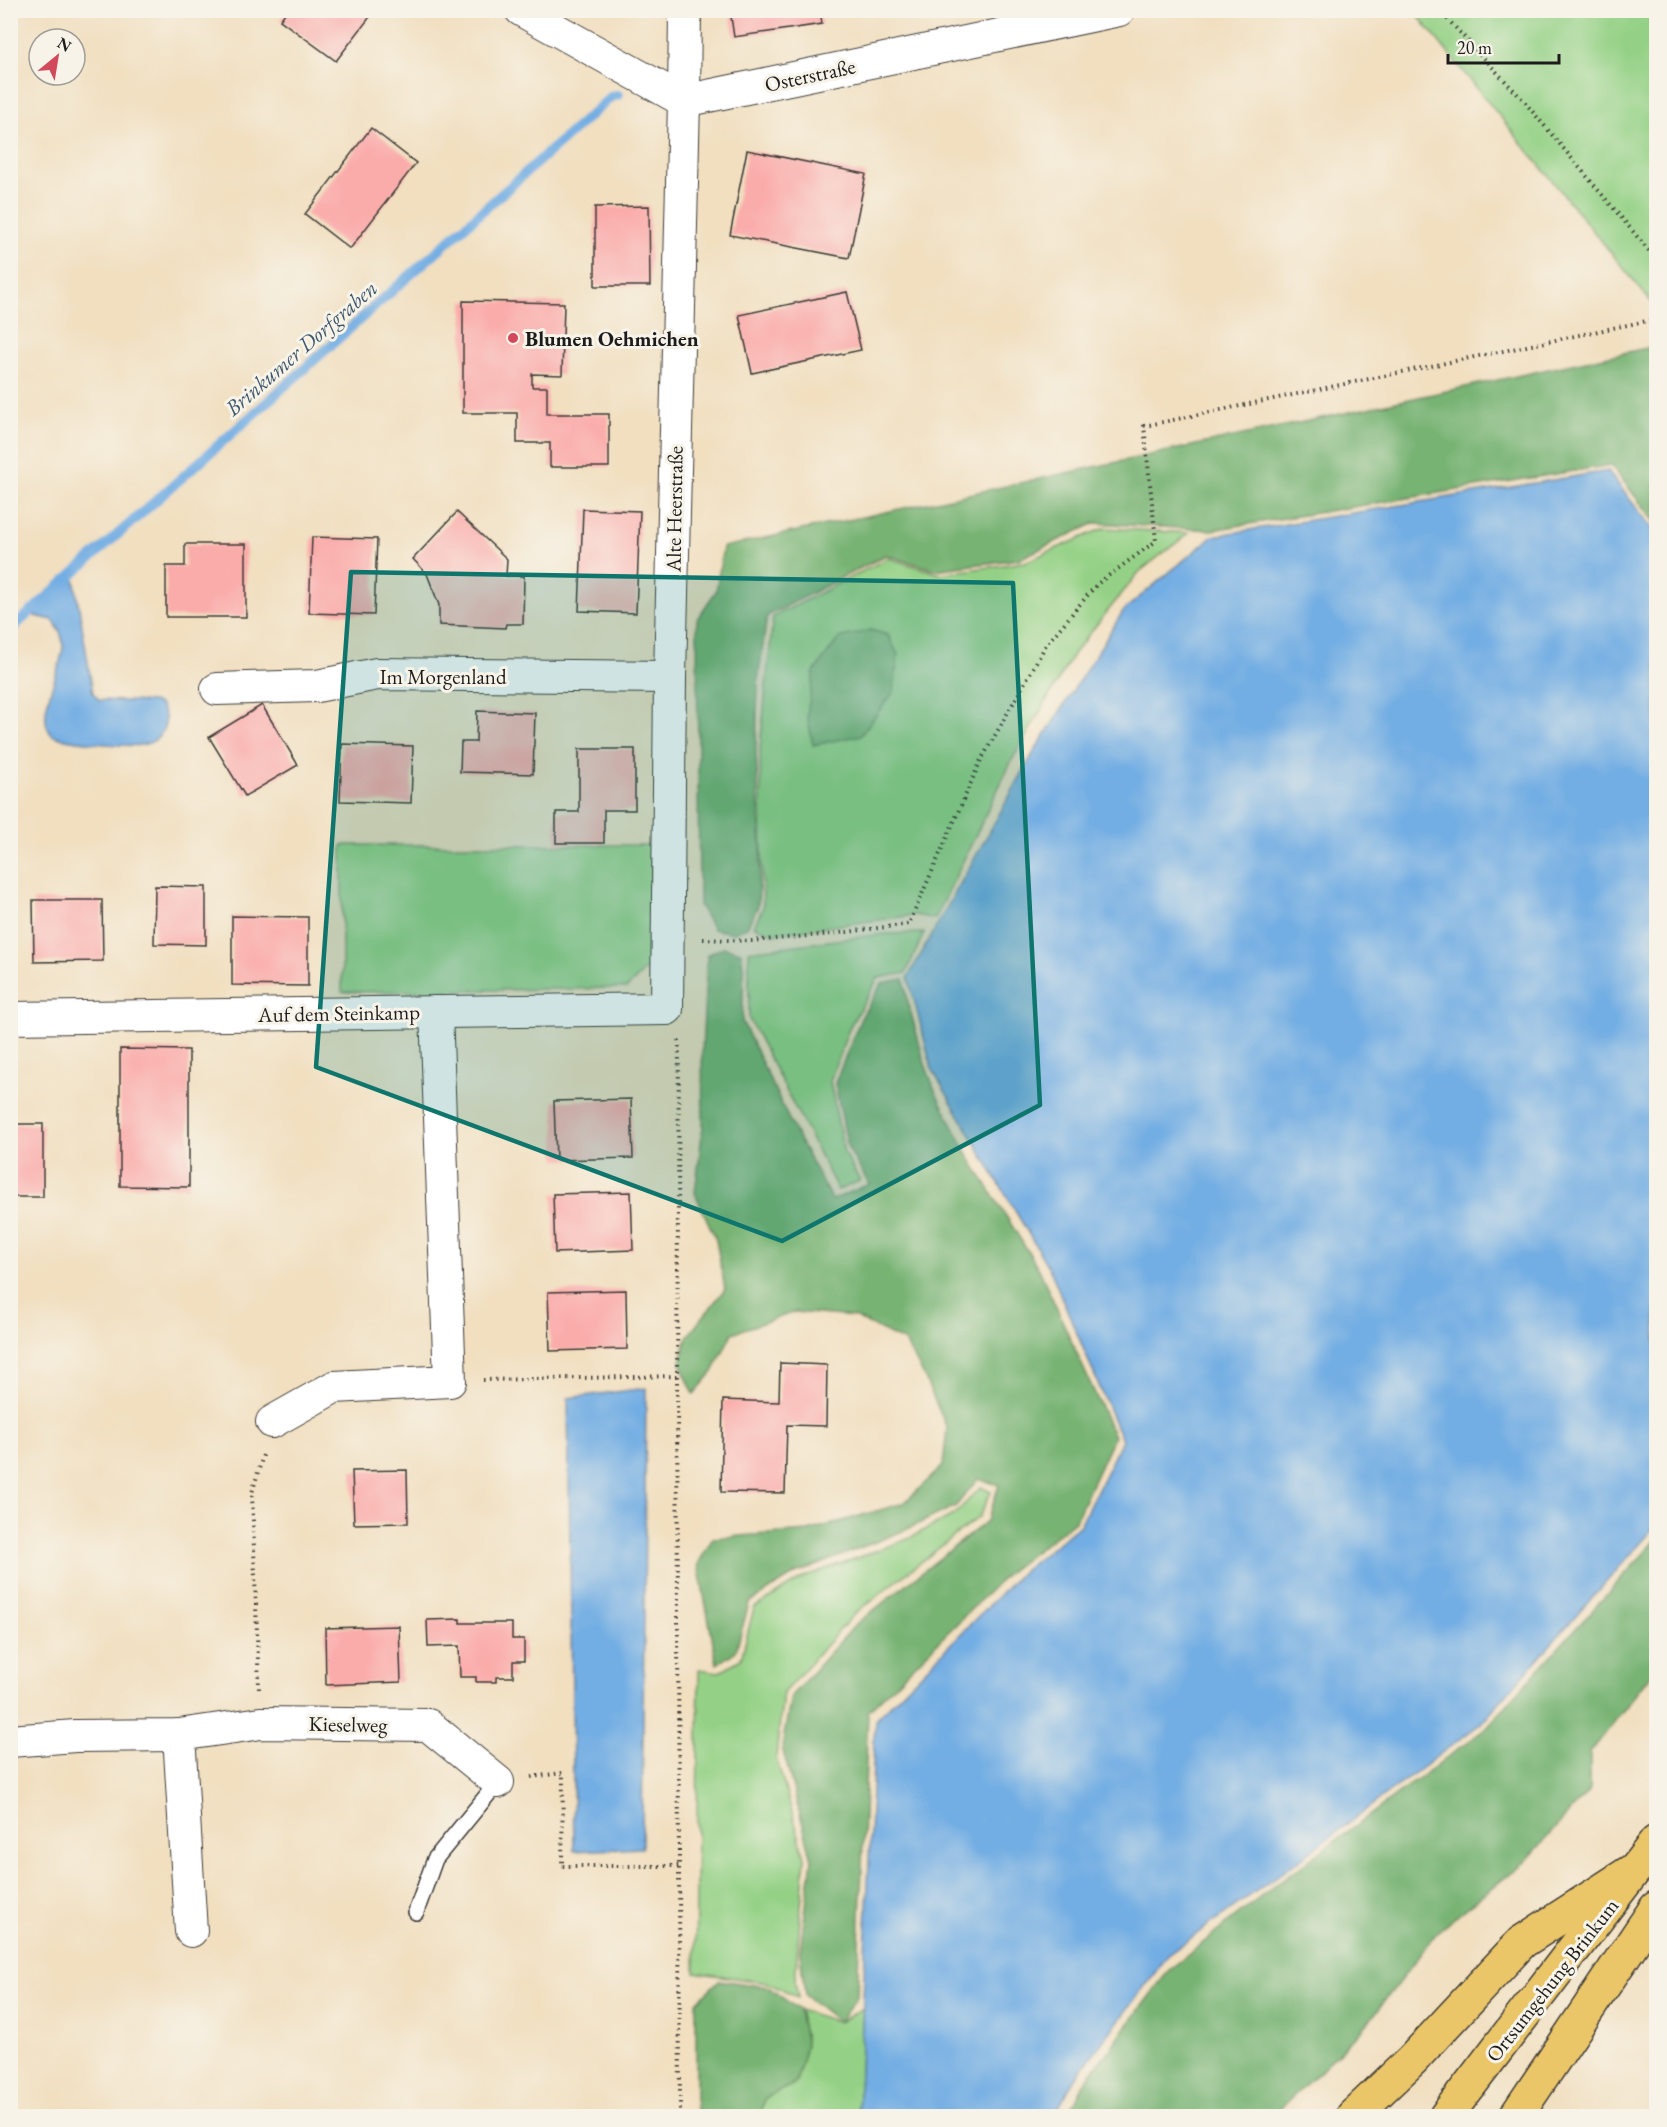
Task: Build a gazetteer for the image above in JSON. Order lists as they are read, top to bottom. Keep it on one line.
{"streets":{"highway":["Ortsumgehung Brinkum"],"street":["Osterstraße","Alte Heerstraße","Im Morgenland","Auf dem Steinkamp","Kieselweg"]},"crossings":[["Osterstraße","Alte Heerstraße"],["Alte Heerstraße","Im Morgenland"],["Alte Heerstraße","Auf dem Steinkamp"]],"water":["Brinkumer Dorfgraben"],"places":["Blumen Oehmichen"],"scale_bar":"20 m","north":"top right"}
